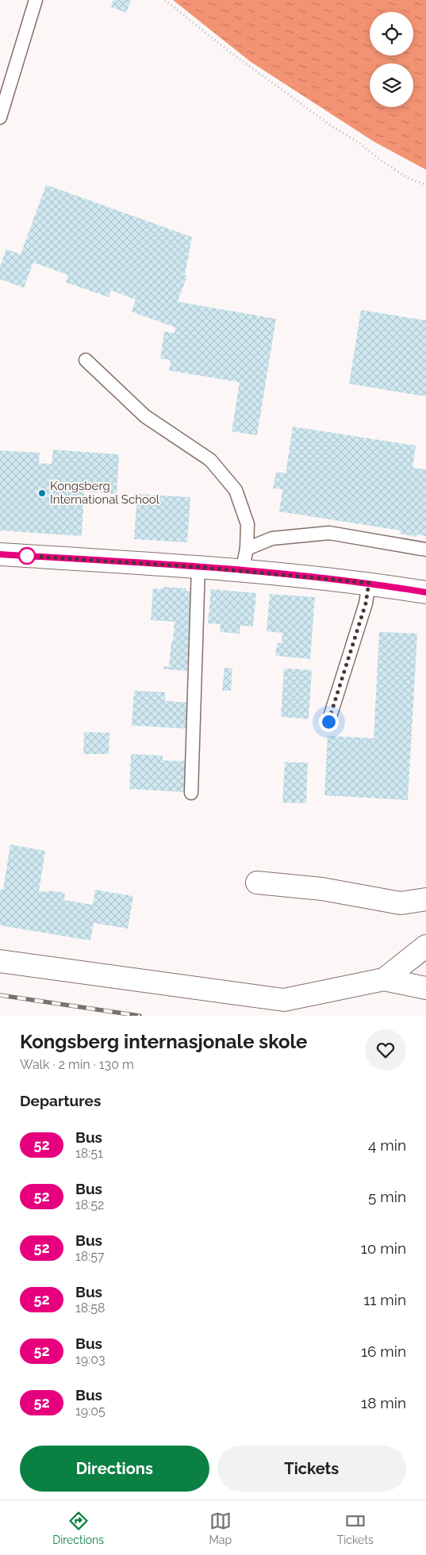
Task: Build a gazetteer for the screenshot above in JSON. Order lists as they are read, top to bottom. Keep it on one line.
{"places":["Kongsberg International School"],"lines":["bus line 52"],"page":{"heading":[["Kongsberg internasjonale skole","Walk · 2 min · 130 m"],"Departures"],"list":[{"mark":"52","name":"Bus","note":"18:51","value":"4 min"},{"mark":"52","name":"Bus","note":"18:52","value":"5 min"},{"mark":"52","name":"Bus","note":"18:57","value":"10 min"},{"mark":"52","name":"Bus","note":"18:58","value":"11 min"},{"mark":"52","name":"Bus","note":"19:03","value":"16 min"},{"mark":"52","name":"Bus","note":"19:05","value":"18 min"}],"buttons":["Directions","Tickets"],"tabs":["Directions","Map","Tickets"]}}
